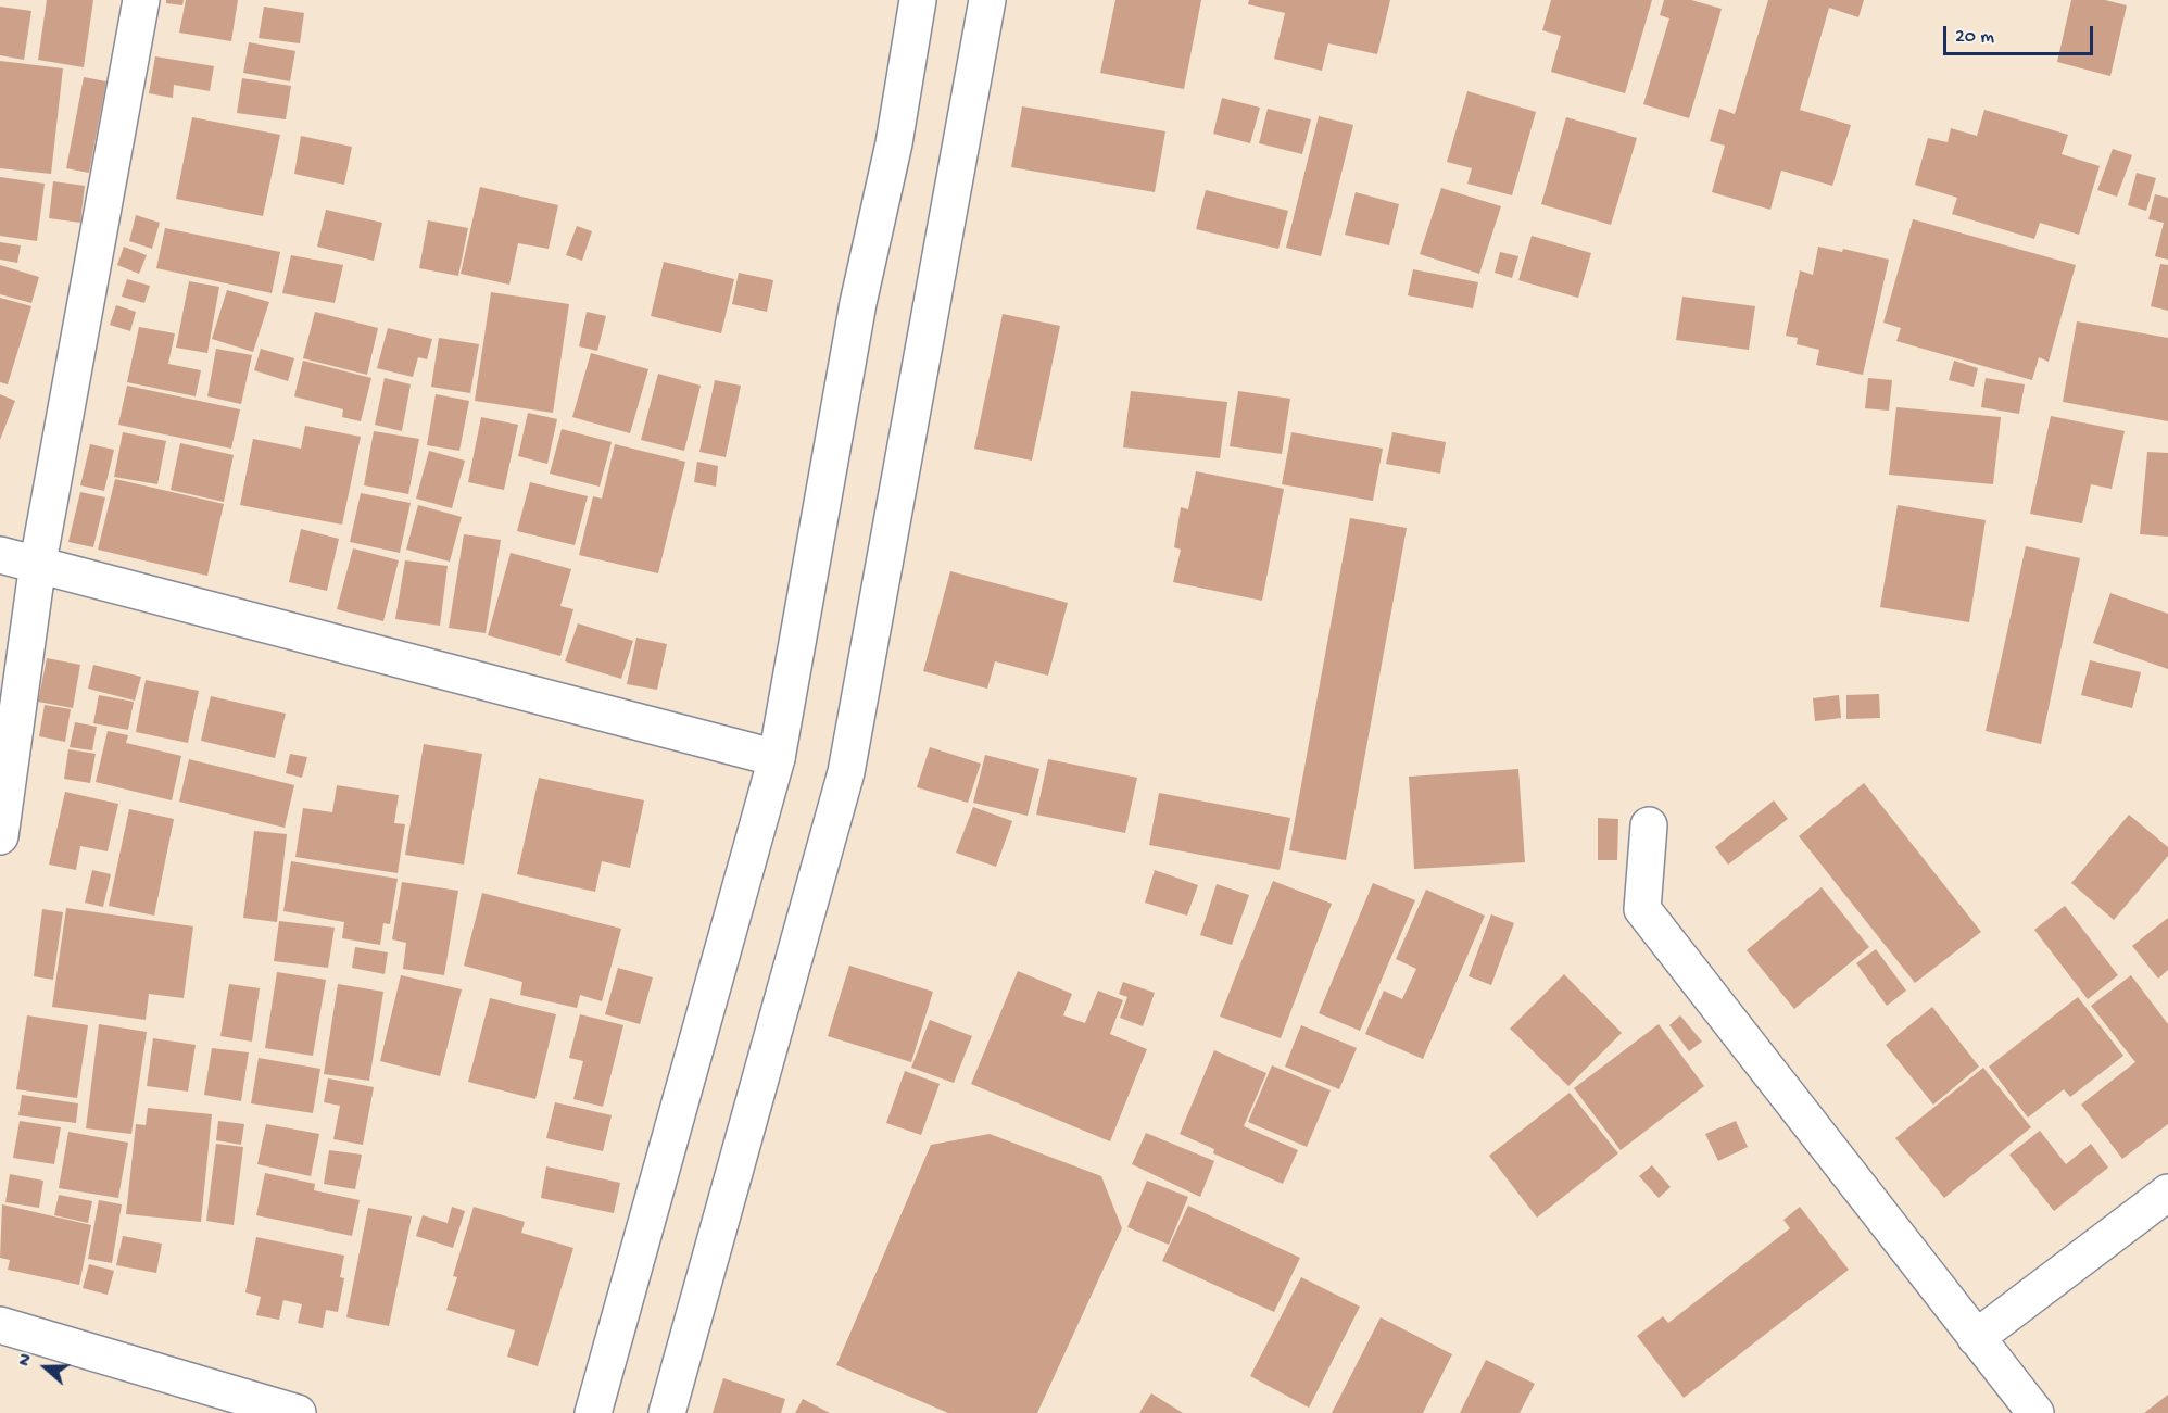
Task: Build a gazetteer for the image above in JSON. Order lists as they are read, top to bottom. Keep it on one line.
{"scale_bar":"20 m","north":"left"}
